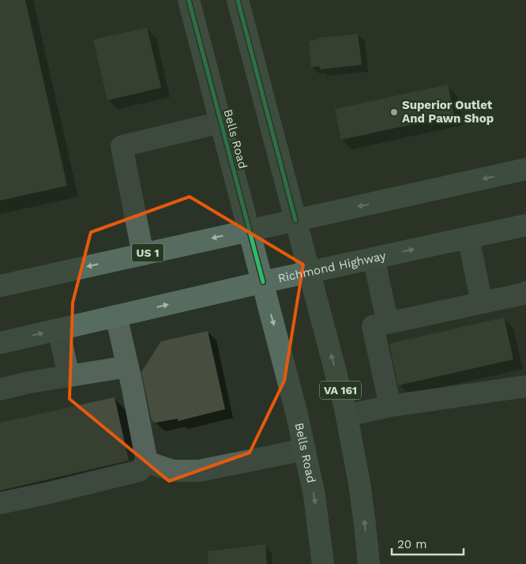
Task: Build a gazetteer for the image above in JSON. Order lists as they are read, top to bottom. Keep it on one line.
{"streets":{"main road":["Bells Road","US 1","Richmond Highway","VA 161"]},"crossings":[["Bells Road","US 1"],["Bells Road","Richmond Highway"],["US 1","VA 161"],["Richmond Highway","VA 161"]],"places":["Superior Outlet And Pawn Shop"],"scale_bar":"20 m"}
